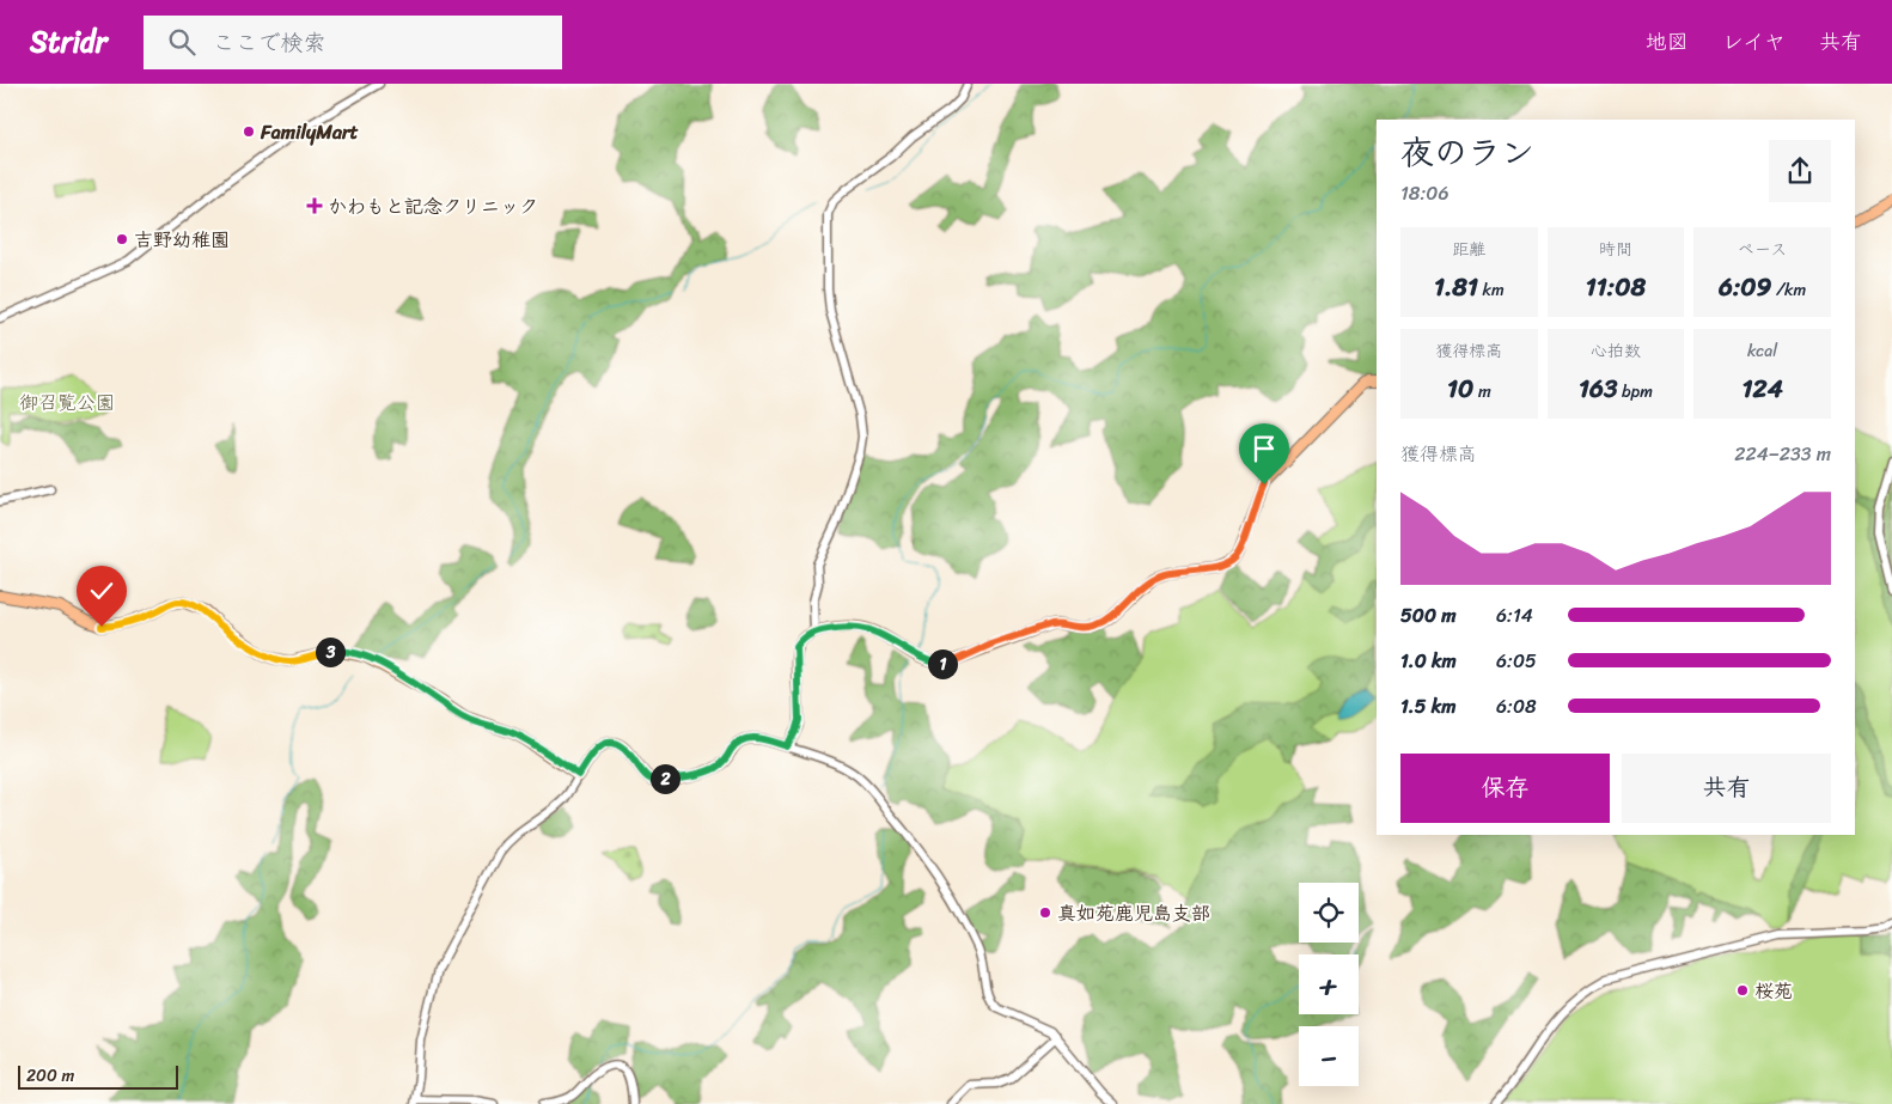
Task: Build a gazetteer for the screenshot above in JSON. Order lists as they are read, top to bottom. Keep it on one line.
{"parks":["御召覧公園"],"places":{"other":["FamilyMart","吉野幼稚園","真如苑鹿児島支部","桜苑"],"health":["かわもと記念クリニック"]},"scale_bar":"200 m","page":{"header":"Stridr","search":"ここで検索","nav":["地図","レイヤ","共有"],"heading":["夜のラン","18:06"],"stats":[["距離","1.81 km"],["時間","11:08"],["ペース","6:09 /km"],["獲得標高","10 m"],["心拍数","163 bpm"],["kcal","124"]],"chart":["獲得標高","224–233 m"],"list":[{"name":"500 m","note":"6:14"},{"name":"1.0 km","note":"6:05"},{"name":"1.5 km","note":"6:08"}],"pins":["3","1","2"],"buttons":["保存","共有"],"map_buttons":["+","−"],"scale":"200 m"}}
